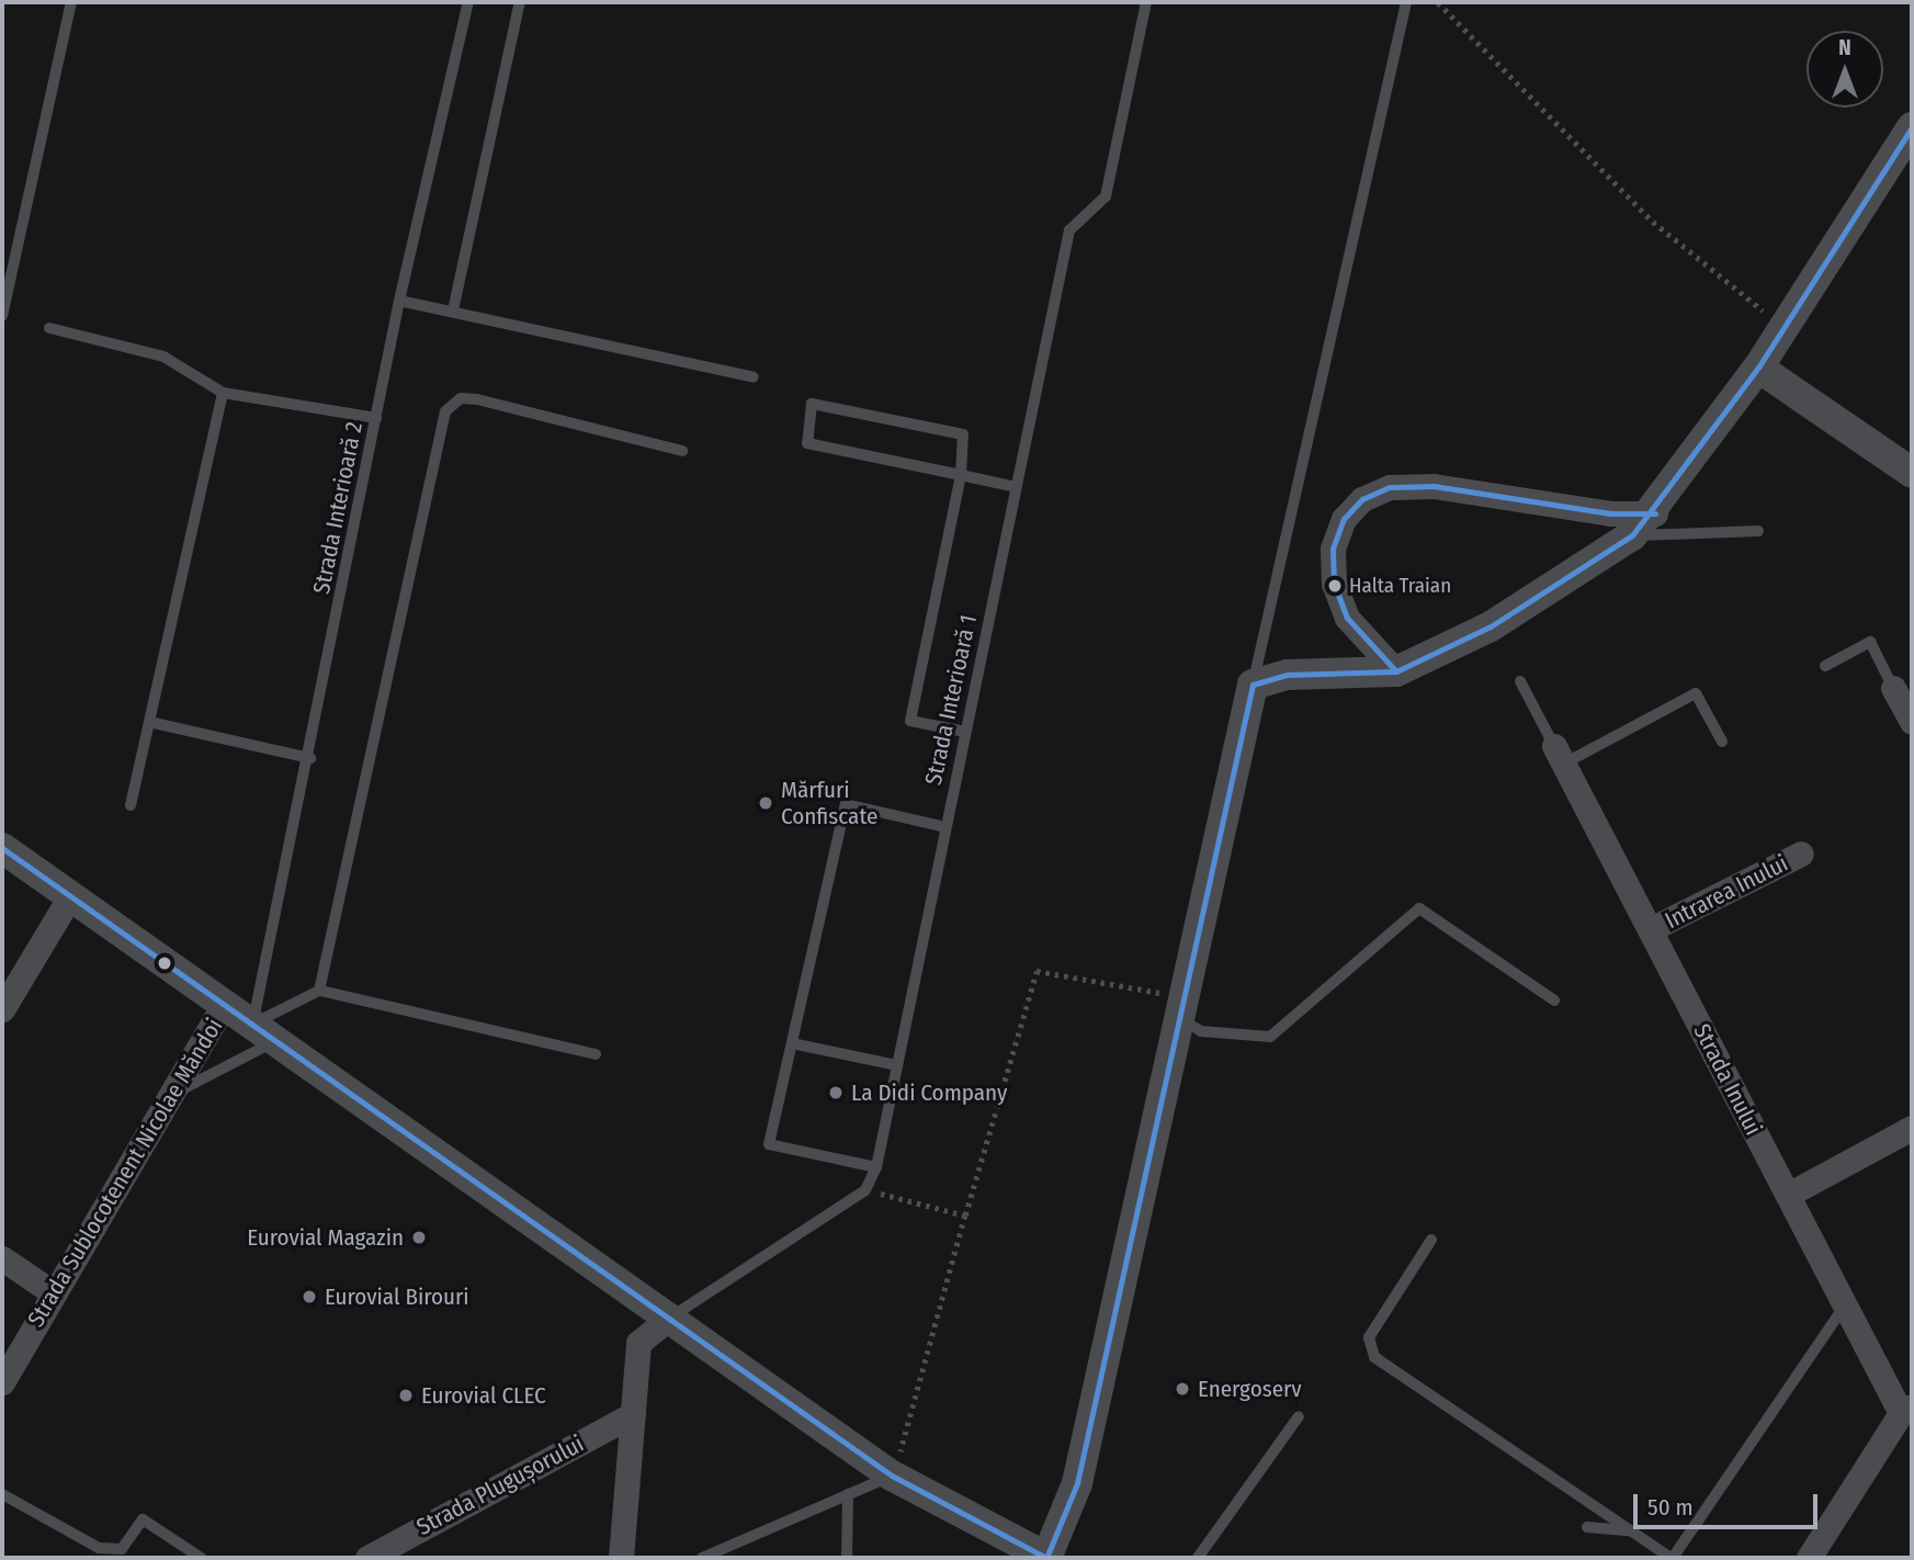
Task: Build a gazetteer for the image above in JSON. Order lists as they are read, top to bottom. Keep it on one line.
{"streets":{"street":["Intrarea Inului","Strada Inului","Strada Sublocotenent Nicolae Măndoi","Strada Plugușorului"],"lane":["Strada Interioară 2","Strada Interioară 1"]},"crossings":[["Intrarea Inului","Strada Inului"]],"places":["Halta Traian","Mărfuri Confiscate","La Didi Company","Eurovial Magazin","Eurovial Birouri","Energoserv","Eurovial CLEC"],"scale_bar":"50 m","north":"top"}
